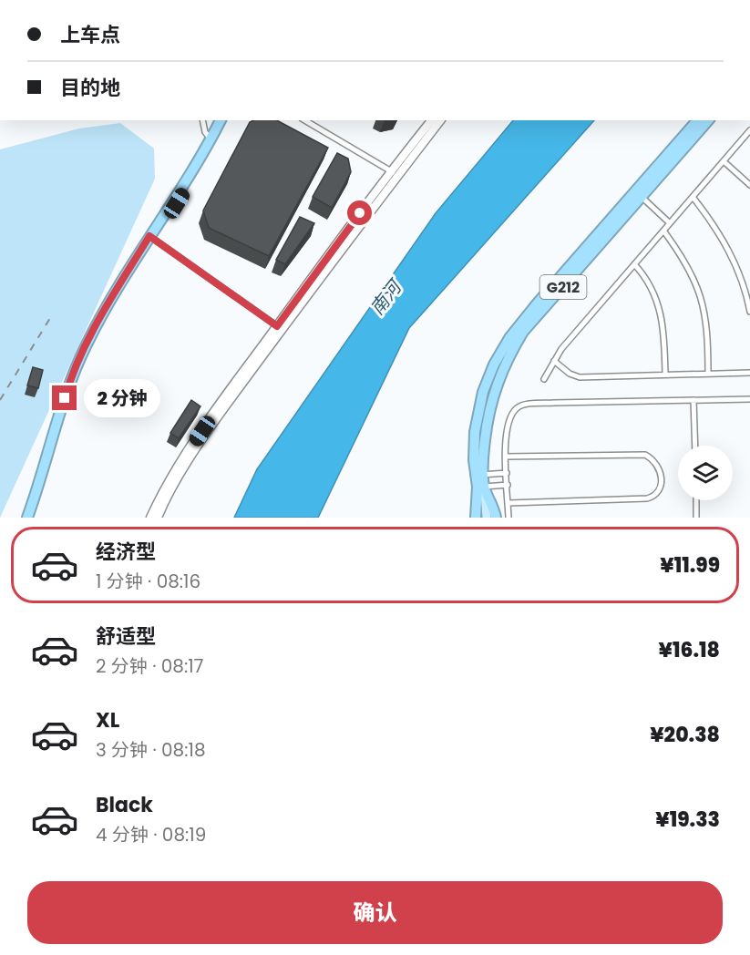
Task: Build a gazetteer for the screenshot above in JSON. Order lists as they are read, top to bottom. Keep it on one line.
{"streets":{"highway":["G212"]},"water":["南河"],"page":{"banner":["上车点","目的地"],"bubble":"2 分钟","list":[{"name":"经济型","note":"1 分钟 · 08:16","value":"¥11.99"},{"name":"舒适型","note":"2 分钟 · 08:17","value":"¥16.18"},{"name":"XL","note":"3 分钟 · 08:18","value":"¥20.38"},{"name":"Black","note":"4 分钟 · 08:19","value":"¥19.33"}],"buttons":"确认"}}
